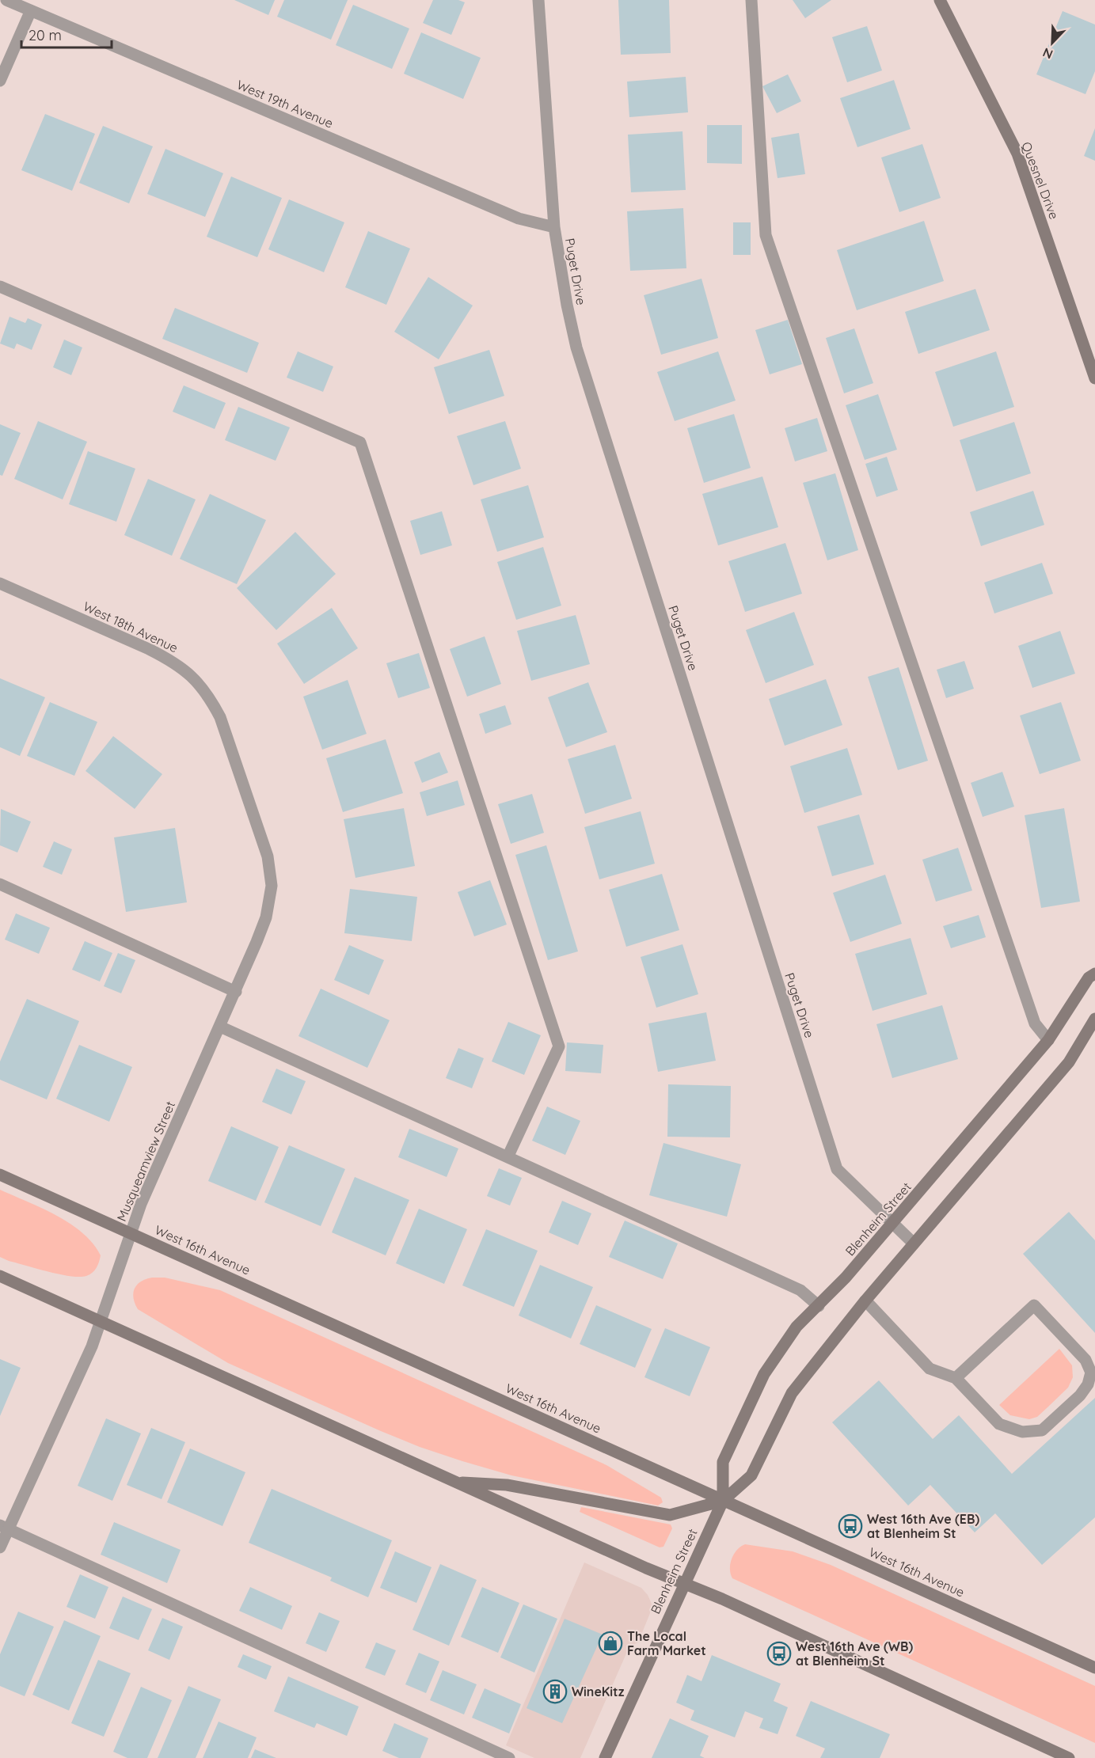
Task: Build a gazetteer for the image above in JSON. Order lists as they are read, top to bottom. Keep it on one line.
{"streets":{"main road":["Quesnel Drive","Blenheim Street","West 16th Avenue"],"street":["West 19th Avenue","Puget Drive","West 18th Avenue","Musqueamview Street"]},"crossings":[["West 19th Avenue","Puget Drive"],["Puget Drive","Blenheim Street"],["West 18th Avenue","Musqueamview Street"],["Musqueamview Street","West 16th Avenue"],["Blenheim Street","West 16th Avenue"]],"places":{"bus stop":["West 16th Ave (EB) at Blenheim St","West 16th Ave (WB) at Blenheim St"],"shop":["The Local Farm Market"],"building":["WineKitz"]},"scale_bar":"20 m","north":"bottom left"}
